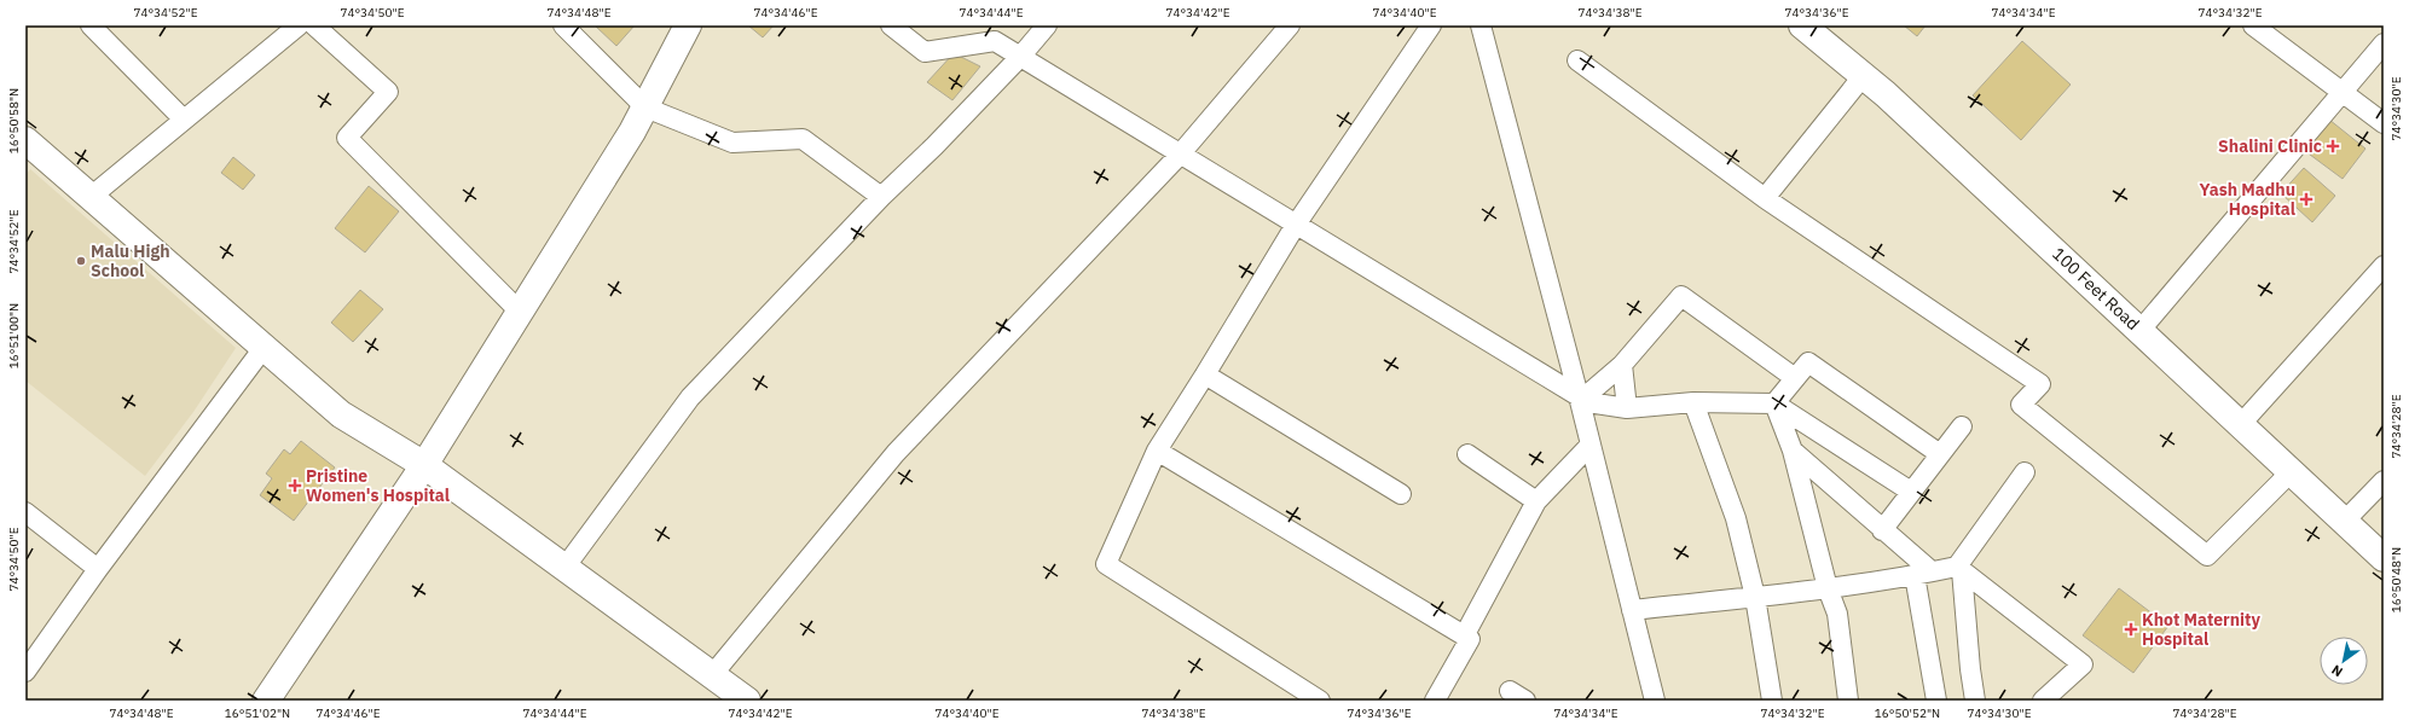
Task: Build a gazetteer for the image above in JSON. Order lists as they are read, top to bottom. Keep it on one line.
{"streets":{"street":["100 Feet Road"]},"places":{"health":["Shalini Clinic","Yash Madhu Hospital","Pristine Women's Hospital","Khot Maternity Hospital"],"other":["Malu High School"]},"north":"bottom left","coordinates":["74°34'52\"E","74°34'50\"E","74°34'48\"E","74°34'46\"E","74°34'44\"E","74°34'42\"E","74°34'40\"E","74°34'38\"E","74°34'36\"E","74°34'34\"E","74°34'32\"E","74°34'30\"E","16°50'58\"N","16°51'00\"N","74°34'28\"E","16°50'48\"N","16°51'02\"N","16°50'52\"N"]}
